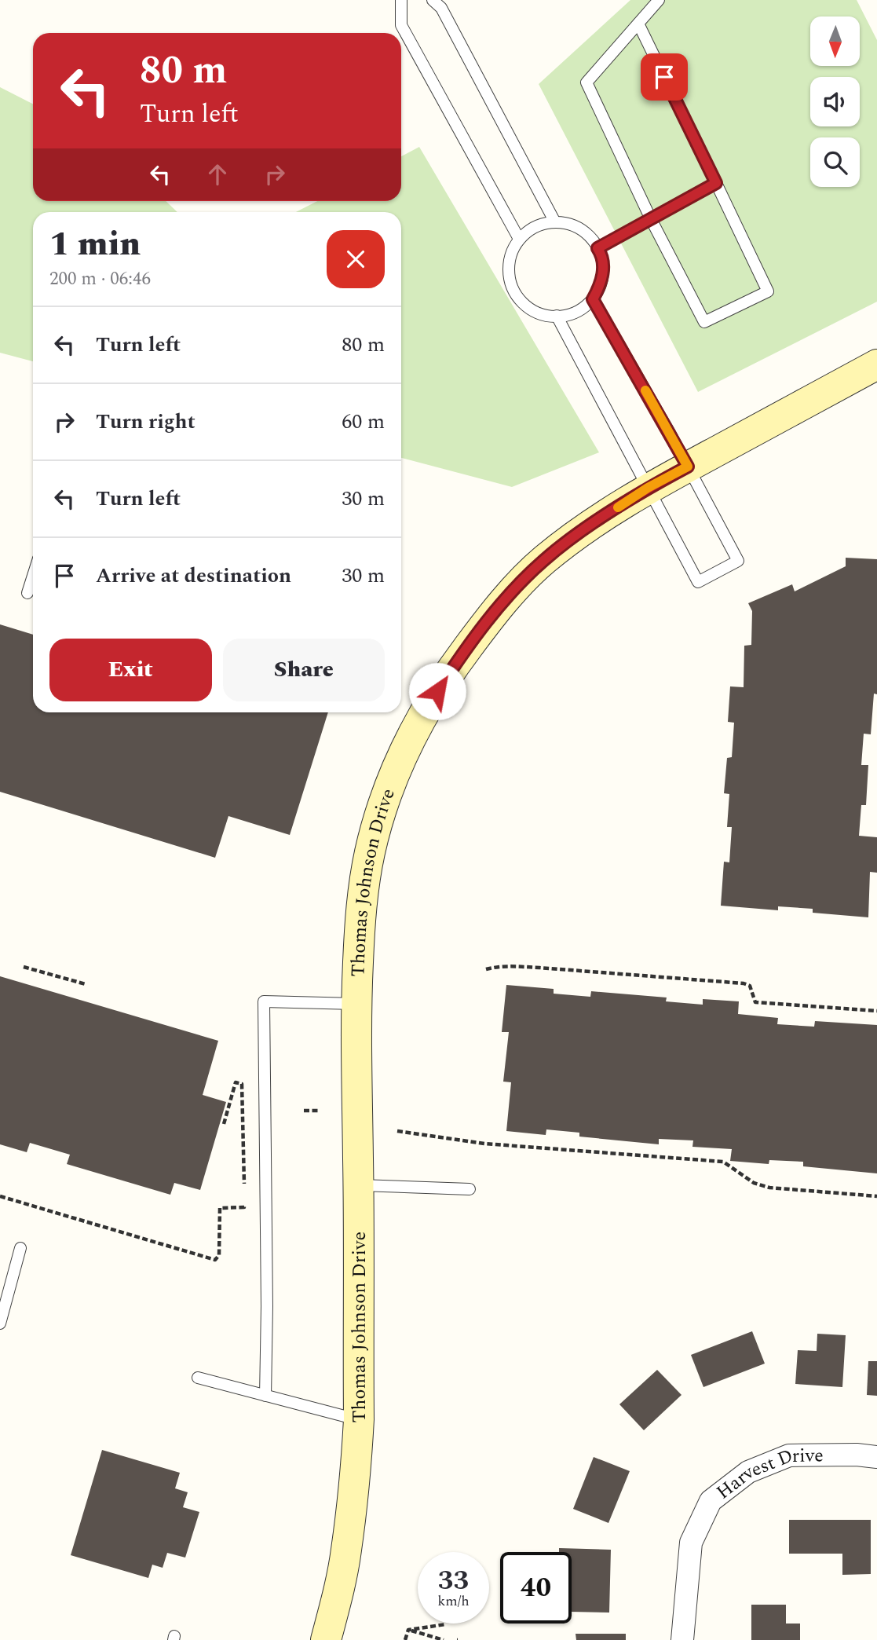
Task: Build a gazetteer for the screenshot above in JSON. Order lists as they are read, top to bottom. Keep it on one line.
{"streets":{"street":["Thomas Johnson Drive","Harvest Drive"]},"north":"bottom","page":{"turn":["80 m","Turn left"],"heading":["1 min","200 m · 06:46"],"list":[{"name":"Turn left","value":"80 m"},{"name":"Turn right","value":"60 m"},{"name":"Turn left","value":"30 m"},{"name":"Arrive at destination","value":"30 m"}],"buttons":["Exit","Share"],"speed":"33 km/h","limit":"40"}}
